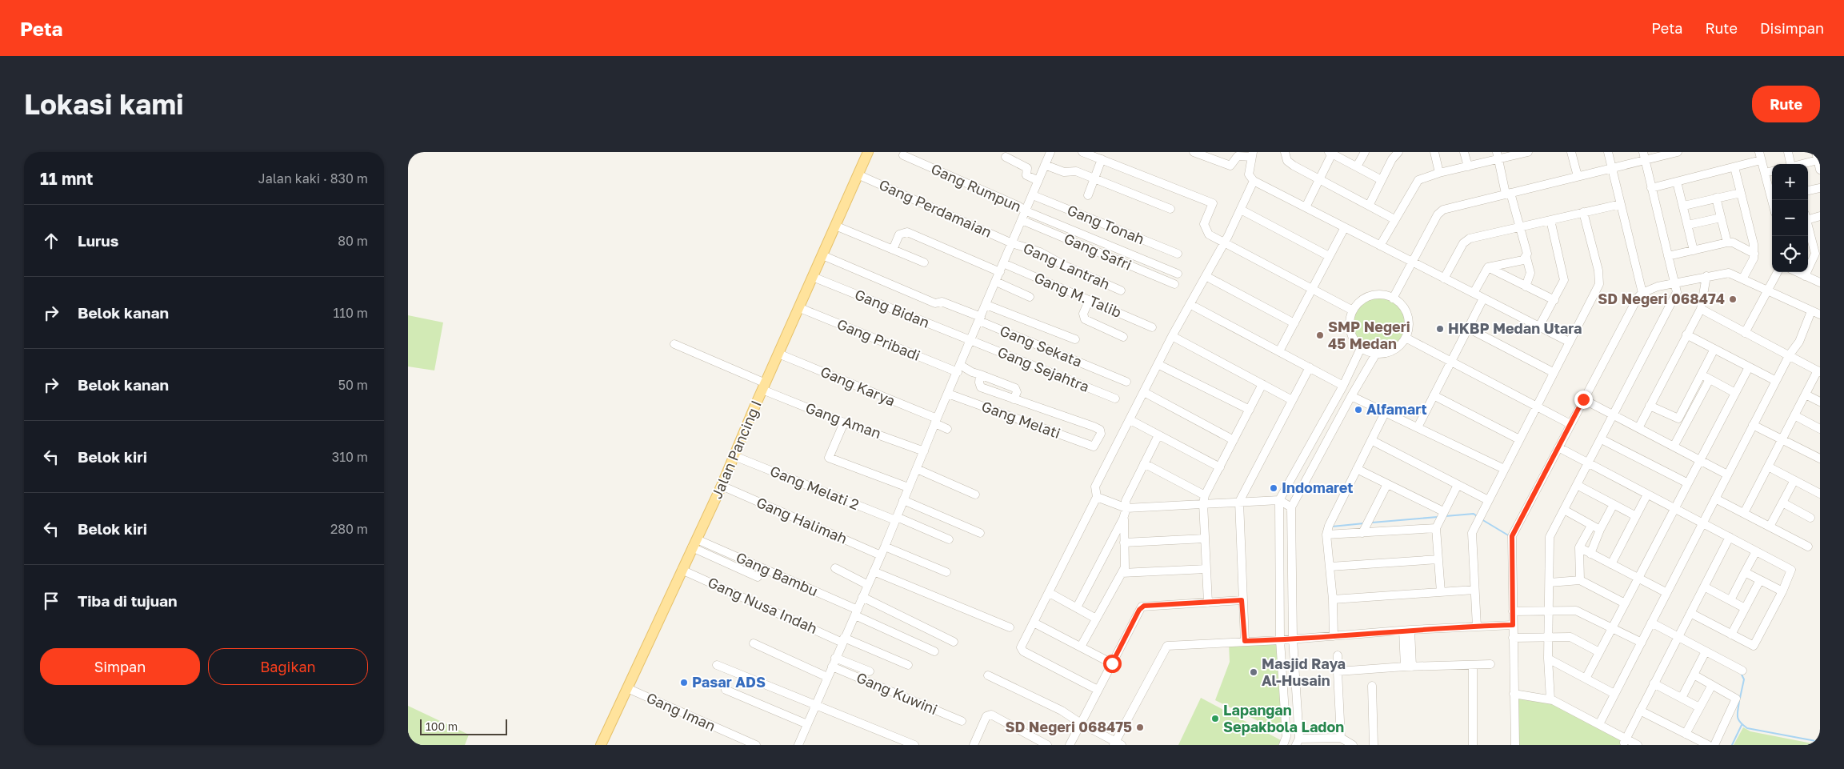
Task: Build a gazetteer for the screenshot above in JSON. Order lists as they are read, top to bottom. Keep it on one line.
{"streets":{"main road":["Jalan Pancing I"],"street":["Gang Rumpun","Gang Perdamaian","Gang Tonah","Gang Safri","Gang Lantrah","Gang M. Talib","Gang Bidan","Gang Pribadi","Gang Sekata","Gang Sejahtra","Gang Karya","Gang Melati","Gang Aman","Gang Melati 2","Gang Halimah","Gang Bambu","Gang Nusa Indah","Gang Kuwini","Gang Iman"]},"crossings":[["Gang Perdamaian","Gang Lantrah"],["Gang Perdamaian","Jalan Pancing I"],["Gang Bidan","Gang Sejahtra"],["Gang Bidan","Jalan Pancing I"],["Gang Pribadi","Gang Melati"],["Gang Pribadi","Jalan Pancing I"],["Gang Sekata","Jalan Pancing I"],["Gang Karya","Jalan Pancing I"],["Gang Aman","Jalan Pancing I"],["Jalan Pancing I","Gang Melati 2"],["Jalan Pancing I","Gang Halimah"],["Jalan Pancing I","Gang Bambu"],["Jalan Pancing I","Gang Nusa Indah"],["Jalan Pancing I","Gang Iman"]],"places":["SD Negeri 068474","HKBP Medan Utara","SMP Negeri 45 Medan","Alfamart","Indomaret","Masjid Raya Al-Husain","Pasar ADS","Lapangan Sepakbola Ladon","SD Negeri 068475"],"scale_bar":"100 m","page":{"header":"Peta","nav":["Peta","Rute","Disimpan"],"buttons":["Rute",["Simpan","Bagikan"]],"title":"Lokasi kami","heading":["11 mnt","Jalan kaki · 830 m"],"map_buttons":["+","−"],"list":[["Lurus","80 m"],["Belok kanan","110 m"],["Belok kanan","50 m"],["Belok kiri","310 m"],["Belok kiri","280 m"],"Tiba di tujuan"],"scale":"100 m"}}
